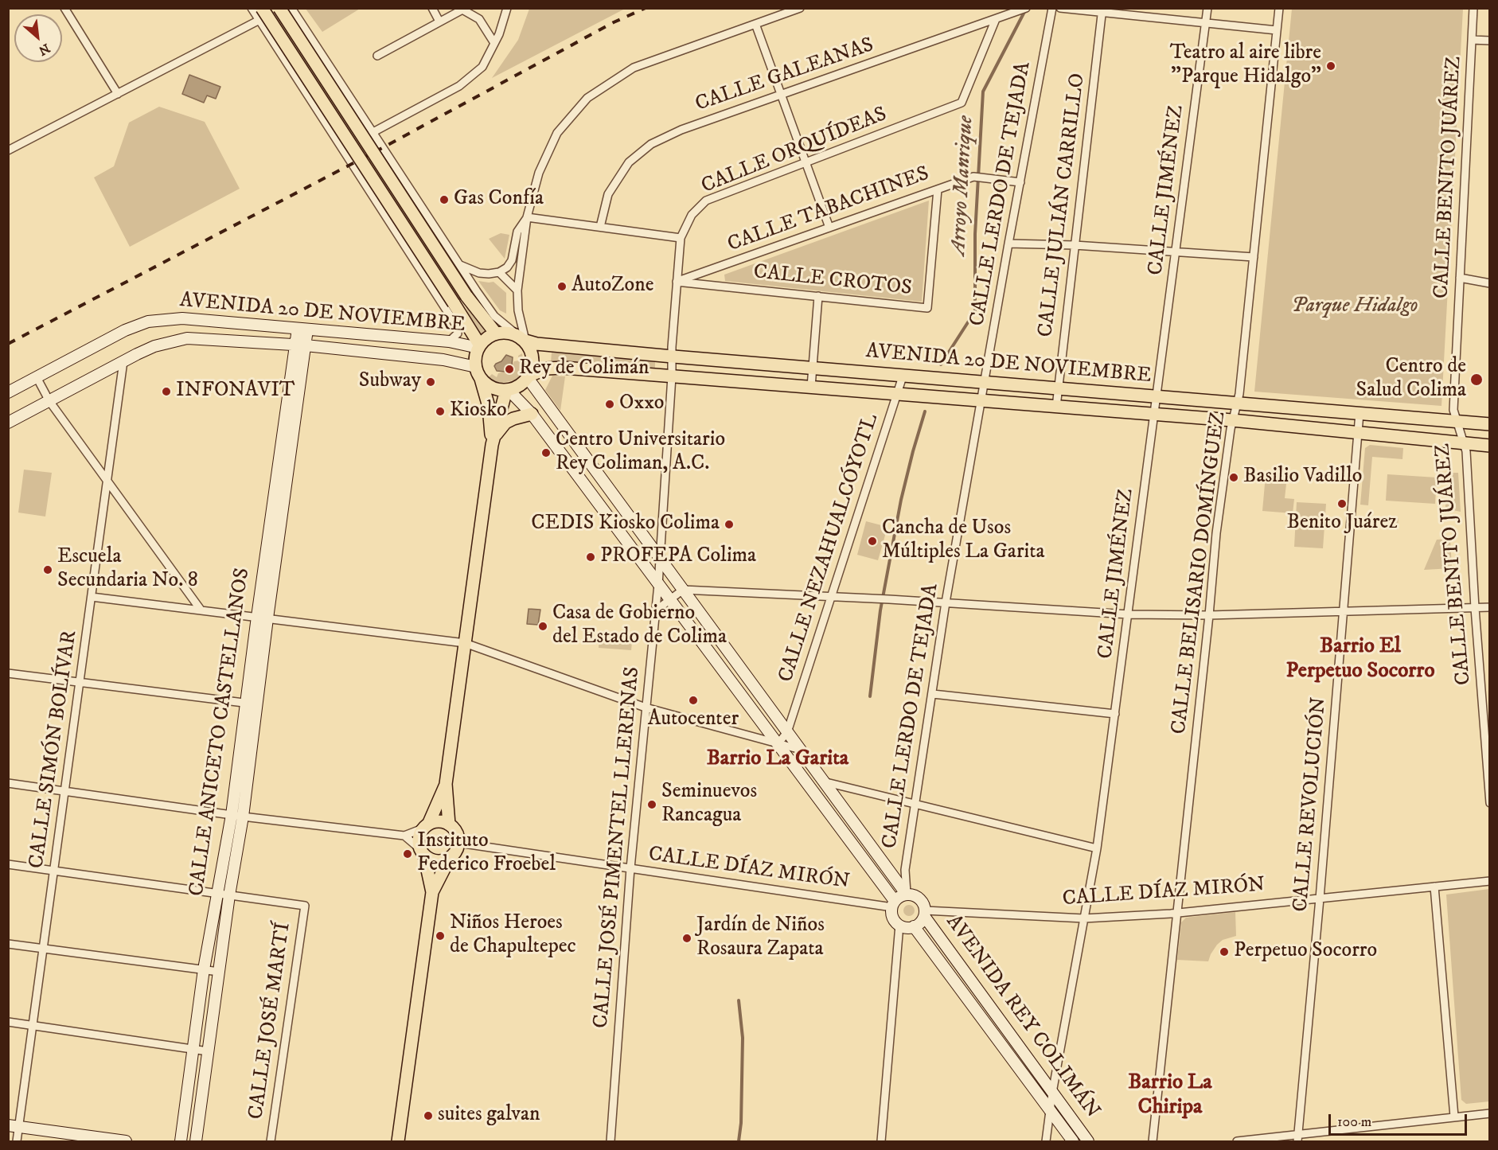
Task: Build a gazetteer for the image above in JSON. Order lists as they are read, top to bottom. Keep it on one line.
{"streets":{"main road":["AVENIDA 20 DE NOVIEMBRE","CALLE ANICETO CASTELLANOS","AVENIDA REY COLIMÁN"],"street":["CALLE GALEANAS","CALLE ORQUÍDEAS","CALLE BENITO JUÁREZ","CALLE JIMÉNEZ","CALLE LERDO DE TEJADA","CALLE JULIÁN CARRILLO","CALLE TABACHINES","CALLE CROTOS","CALLE NEZAHUALCÓYOTL","CALLE BELISARIO DOMÍNGUEZ","CALLE SIMÓN BOLÍVAR","CALLE REVOLUCIÓN","CALLE JOSÉ PIMENTEL LLERENAS","CALLE DÍAZ MIRÓN","CALLE JOSÉ MARTÍ"]},"crossings":[["CALLE GALEANAS","CALLE ORQUÍDEAS"],["CALLE ORQUÍDEAS","CALLE TABACHINES"],["CALLE ORQUÍDEAS","CALLE CROTOS"],["CALLE ORQUÍDEAS","AVENIDA 20 DE NOVIEMBRE"],["CALLE ORQUÍDEAS","CALLE JOSÉ PIMENTEL LLERENAS"],["CALLE BENITO JUÁREZ","AVENIDA 20 DE NOVIEMBRE"],["CALLE JIMÉNEZ","AVENIDA 20 DE NOVIEMBRE"],["CALLE JIMÉNEZ","CALLE DÍAZ MIRÓN"],["CALLE JIMÉNEZ","AVENIDA REY COLIMÁN"],["CALLE LERDO DE TEJADA","CALLE TABACHINES"],["CALLE LERDO DE TEJADA","AVENIDA 20 DE NOVIEMBRE"],["CALLE LERDO DE TEJADA","CALLE DÍAZ MIRÓN"],["CALLE LERDO DE TEJADA","AVENIDA REY COLIMÁN"],["CALLE JULIÁN CARRILLO","AVENIDA 20 DE NOVIEMBRE"],["CALLE TABACHINES","CALLE CROTOS"],["AVENIDA 20 DE NOVIEMBRE","CALLE NEZAHUALCÓYOTL"],["AVENIDA 20 DE NOVIEMBRE","CALLE BELISARIO DOMÍNGUEZ"],["AVENIDA 20 DE NOVIEMBRE","CALLE ANICETO CASTELLANOS"],["AVENIDA 20 DE NOVIEMBRE","CALLE SIMÓN BOLÍVAR"],["AVENIDA 20 DE NOVIEMBRE","CALLE REVOLUCIÓN"],["AVENIDA 20 DE NOVIEMBRE","CALLE JOSÉ PIMENTEL LLERENAS"],["CALLE BELISARIO DOMÍNGUEZ","CALLE DÍAZ MIRÓN"],["CALLE ANICETO CASTELLANOS","CALLE JOSÉ MARTÍ"],["CALLE REVOLUCIÓN","CALLE DÍAZ MIRÓN"],["CALLE JOSÉ PIMENTEL LLERENAS","CALLE DÍAZ MIRÓN"],["CALLE DÍAZ MIRÓN","AVENIDA REY COLIMÁN"]],"districts":["Barrio El Perpetuo Socorro","Barrio La Garita","Barrio La Chiripa"],"water":["Arroyo Manrique"],"parks":["Parque Hidalgo"],"places":["Teatro al aire libre \"Parque Hidalgo\"","Gas Confía","AutoZone","Rey de Colimán","Centro de Salud Colima","Subway","INFONAVIT","Oxxo","Kiosko","Centro Universitario Rey Coliman, A.C.","Basilio Vadillo","Benito Juárez","CEDIS Kiosko Colima","Cancha de Usos Múltiples La Garita","PROFEPA Colima","Escuela Secundaria No. 8","Casa de Gobierno del Estado de Colima","Autocenter","Seminuevos Rancagua","Instituto Federico Froebel","Niños Heroes de Chapultepec","Jardín de Niños Rosaura Zapata","Perpetuo Socorro","suites galvan"],"scale_bar":"100 m","north":"bottom right"}
